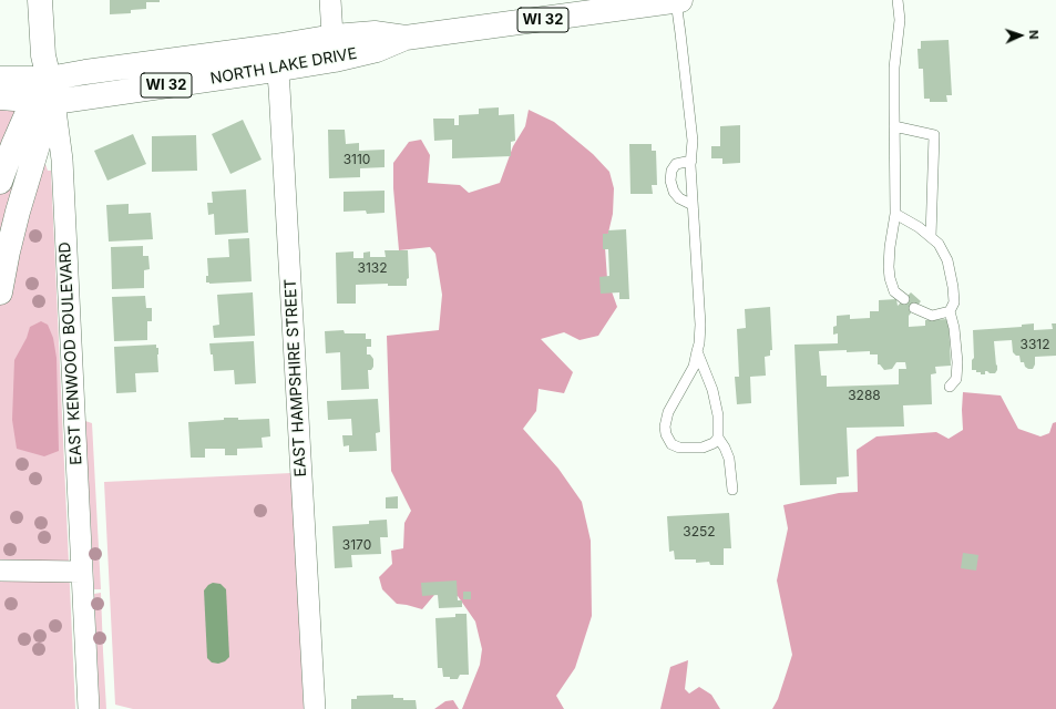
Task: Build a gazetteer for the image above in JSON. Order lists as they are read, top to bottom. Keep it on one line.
{"streets":{"main road":["WI 32","NORTH LAKE DRIVE"],"street":["EAST KENWOOD BOULEVARD","EAST HAMPSHIRE STREET"]},"crossings":[["NORTH LAKE DRIVE","EAST KENWOOD BOULEVARD"],["NORTH LAKE DRIVE","EAST HAMPSHIRE STREET"]],"house_numbers":["3110","3132","3312","3288","3252","3170"],"north":"right"}
